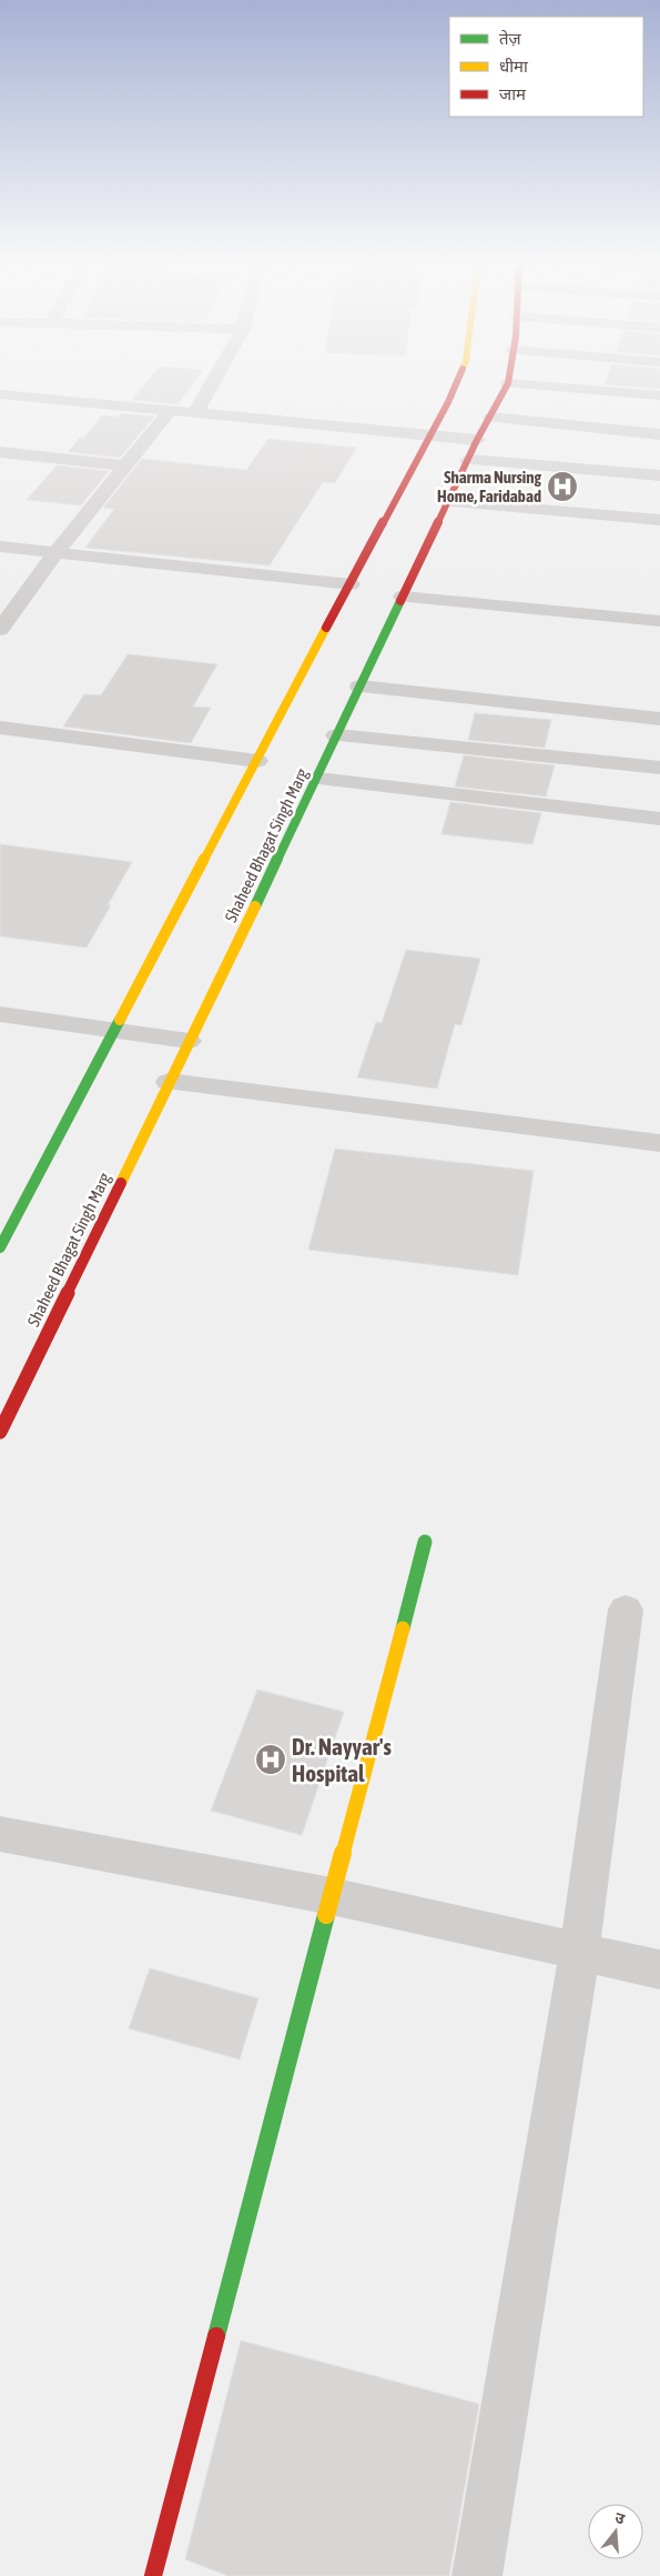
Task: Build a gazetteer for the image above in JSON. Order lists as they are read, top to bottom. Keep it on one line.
{"streets":{"street":["Shaheed Bhagat Singh Marg"]},"places":{"hospital":["Sharma Nursing Home, Faridabad","Dr. Nayyar's Hospital"]},"legend":["तेज़","धीमा","जाम"],"north":"top"}
